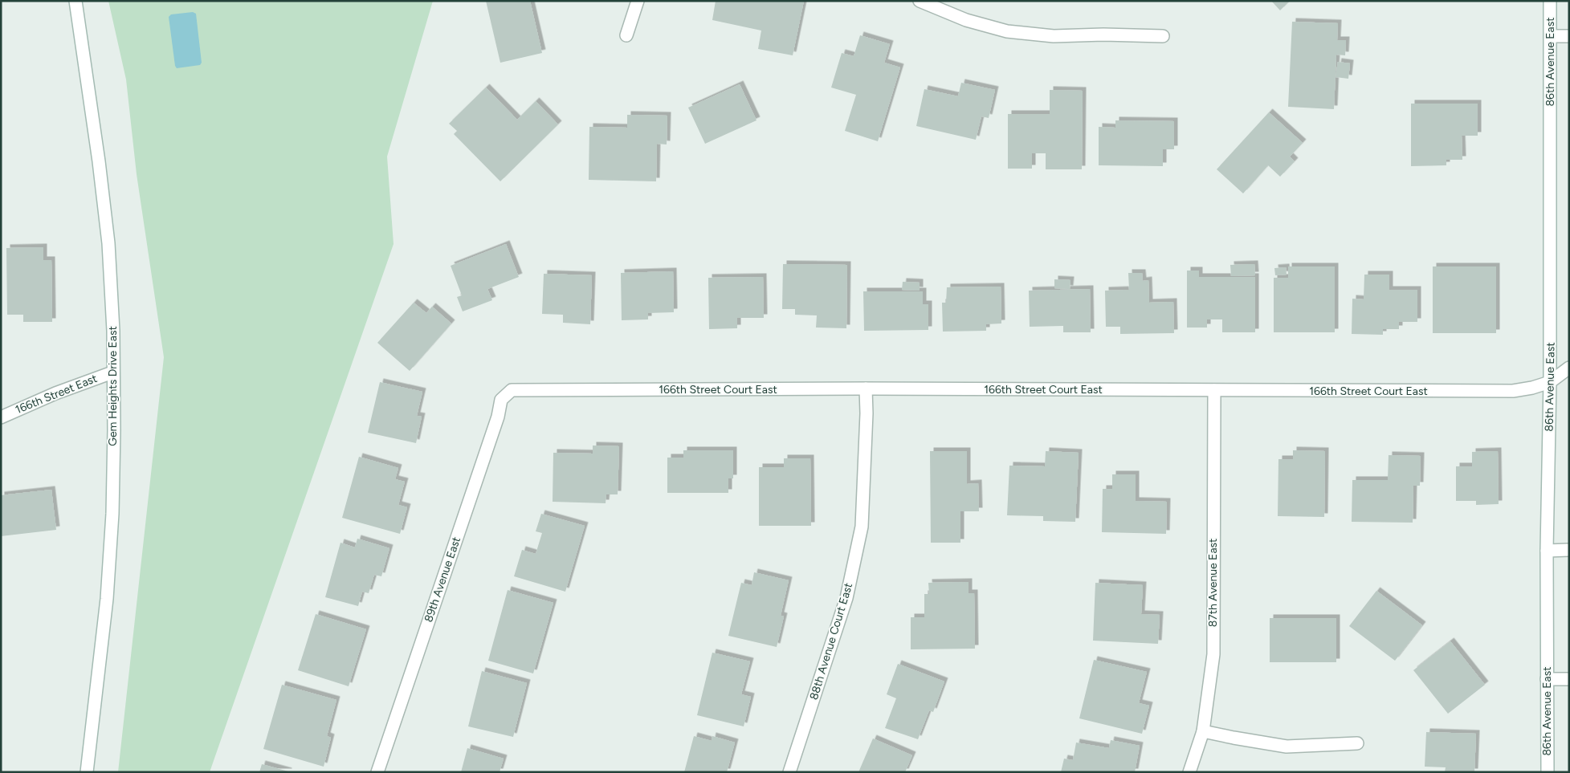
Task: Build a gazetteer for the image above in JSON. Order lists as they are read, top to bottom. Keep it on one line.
{"streets":{"street":["86th Avenue East","Gem Heights Drive East","166th Street Court East","166th Street East","89th Avenue East","87th Avenue East","88th Avenue Court East"]},"crossings":[["86th Avenue East","166th Street Court East"],["Gem Heights Drive East","166th Street East"],["166th Street Court East","89th Avenue East"],["166th Street Court East","87th Avenue East"],["166th Street Court East","88th Avenue Court East"]]}
